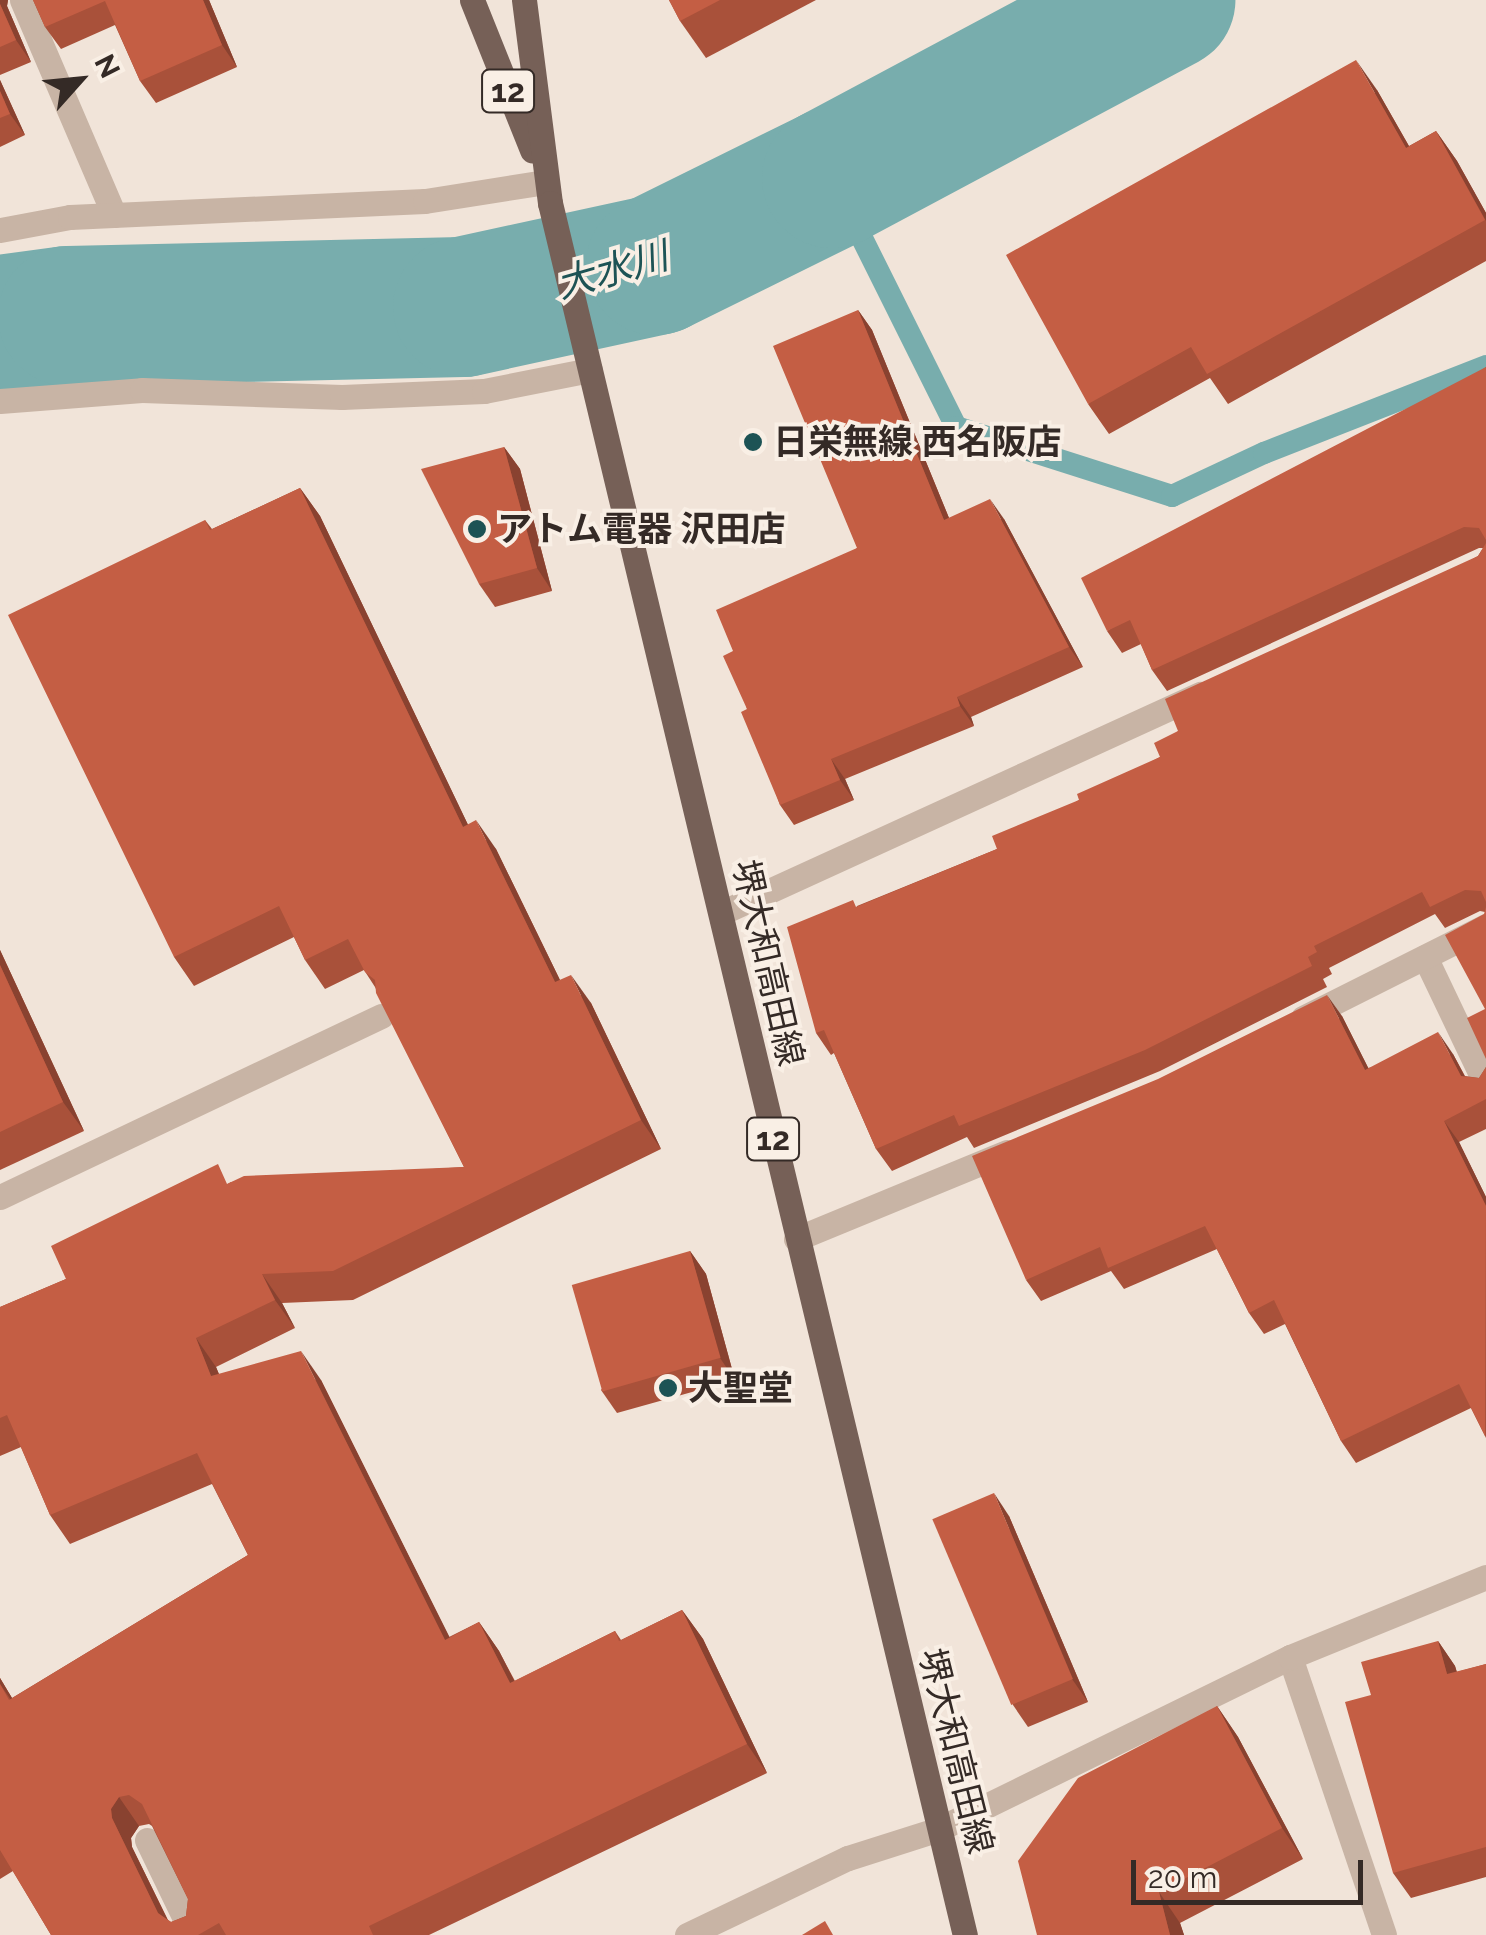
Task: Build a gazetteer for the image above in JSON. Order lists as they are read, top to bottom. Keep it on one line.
{"streets":{"main road":["12","堺大和高田線"]},"water":["大水川"],"places":["日栄無線 西名阪店","アトム電器 沢田店","大聖堂"],"scale_bar":"20 m","north":"top right"}
